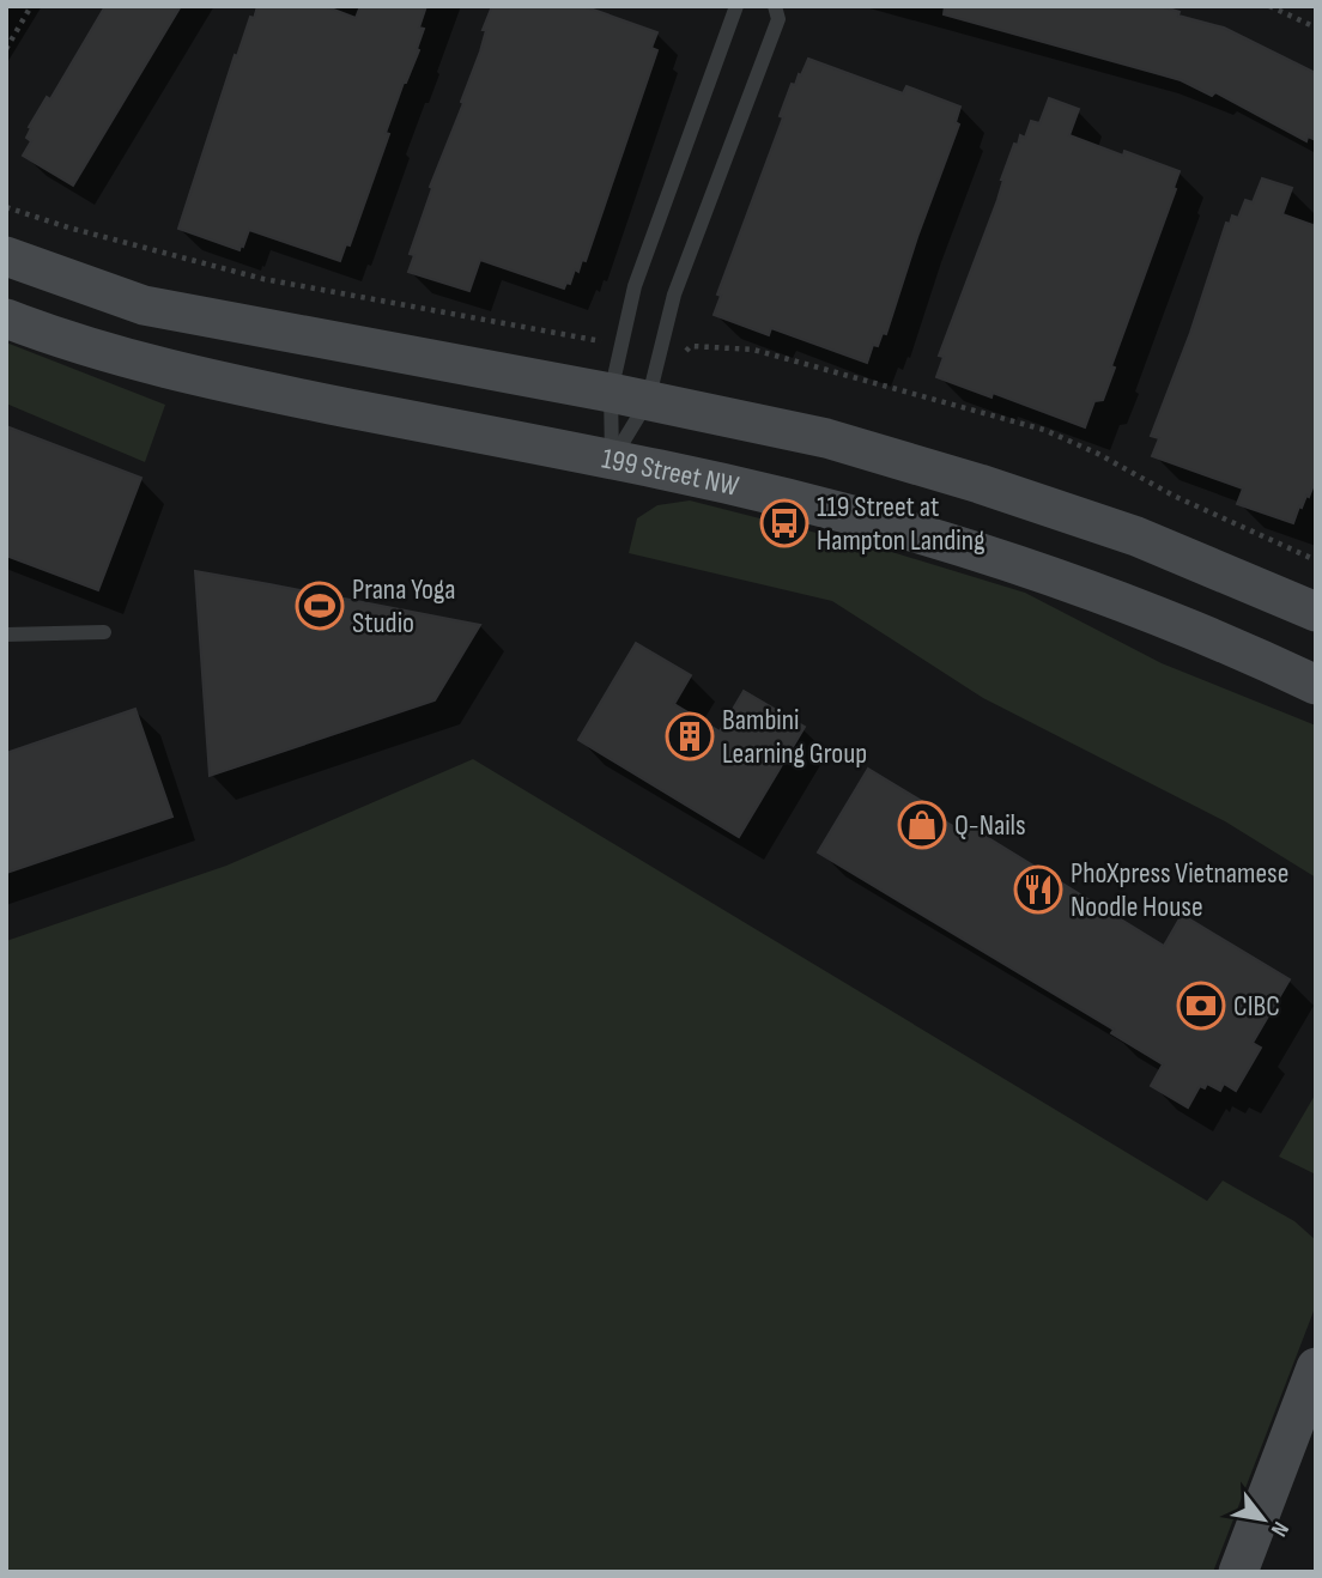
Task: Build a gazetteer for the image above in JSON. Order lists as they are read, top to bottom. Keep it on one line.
{"streets":{"main road":["199 Street NW"]},"places":{"bus stop":["119 Street at Hampton Landing"],"sports":["Prana Yoga Studio"],"building":["Bambini Learning Group"],"shop":["Q-Nails"],"restaurant":["PhoXpress Vietnamese Noodle House"],"bank":["CIBC"]},"north":"bottom right"}
